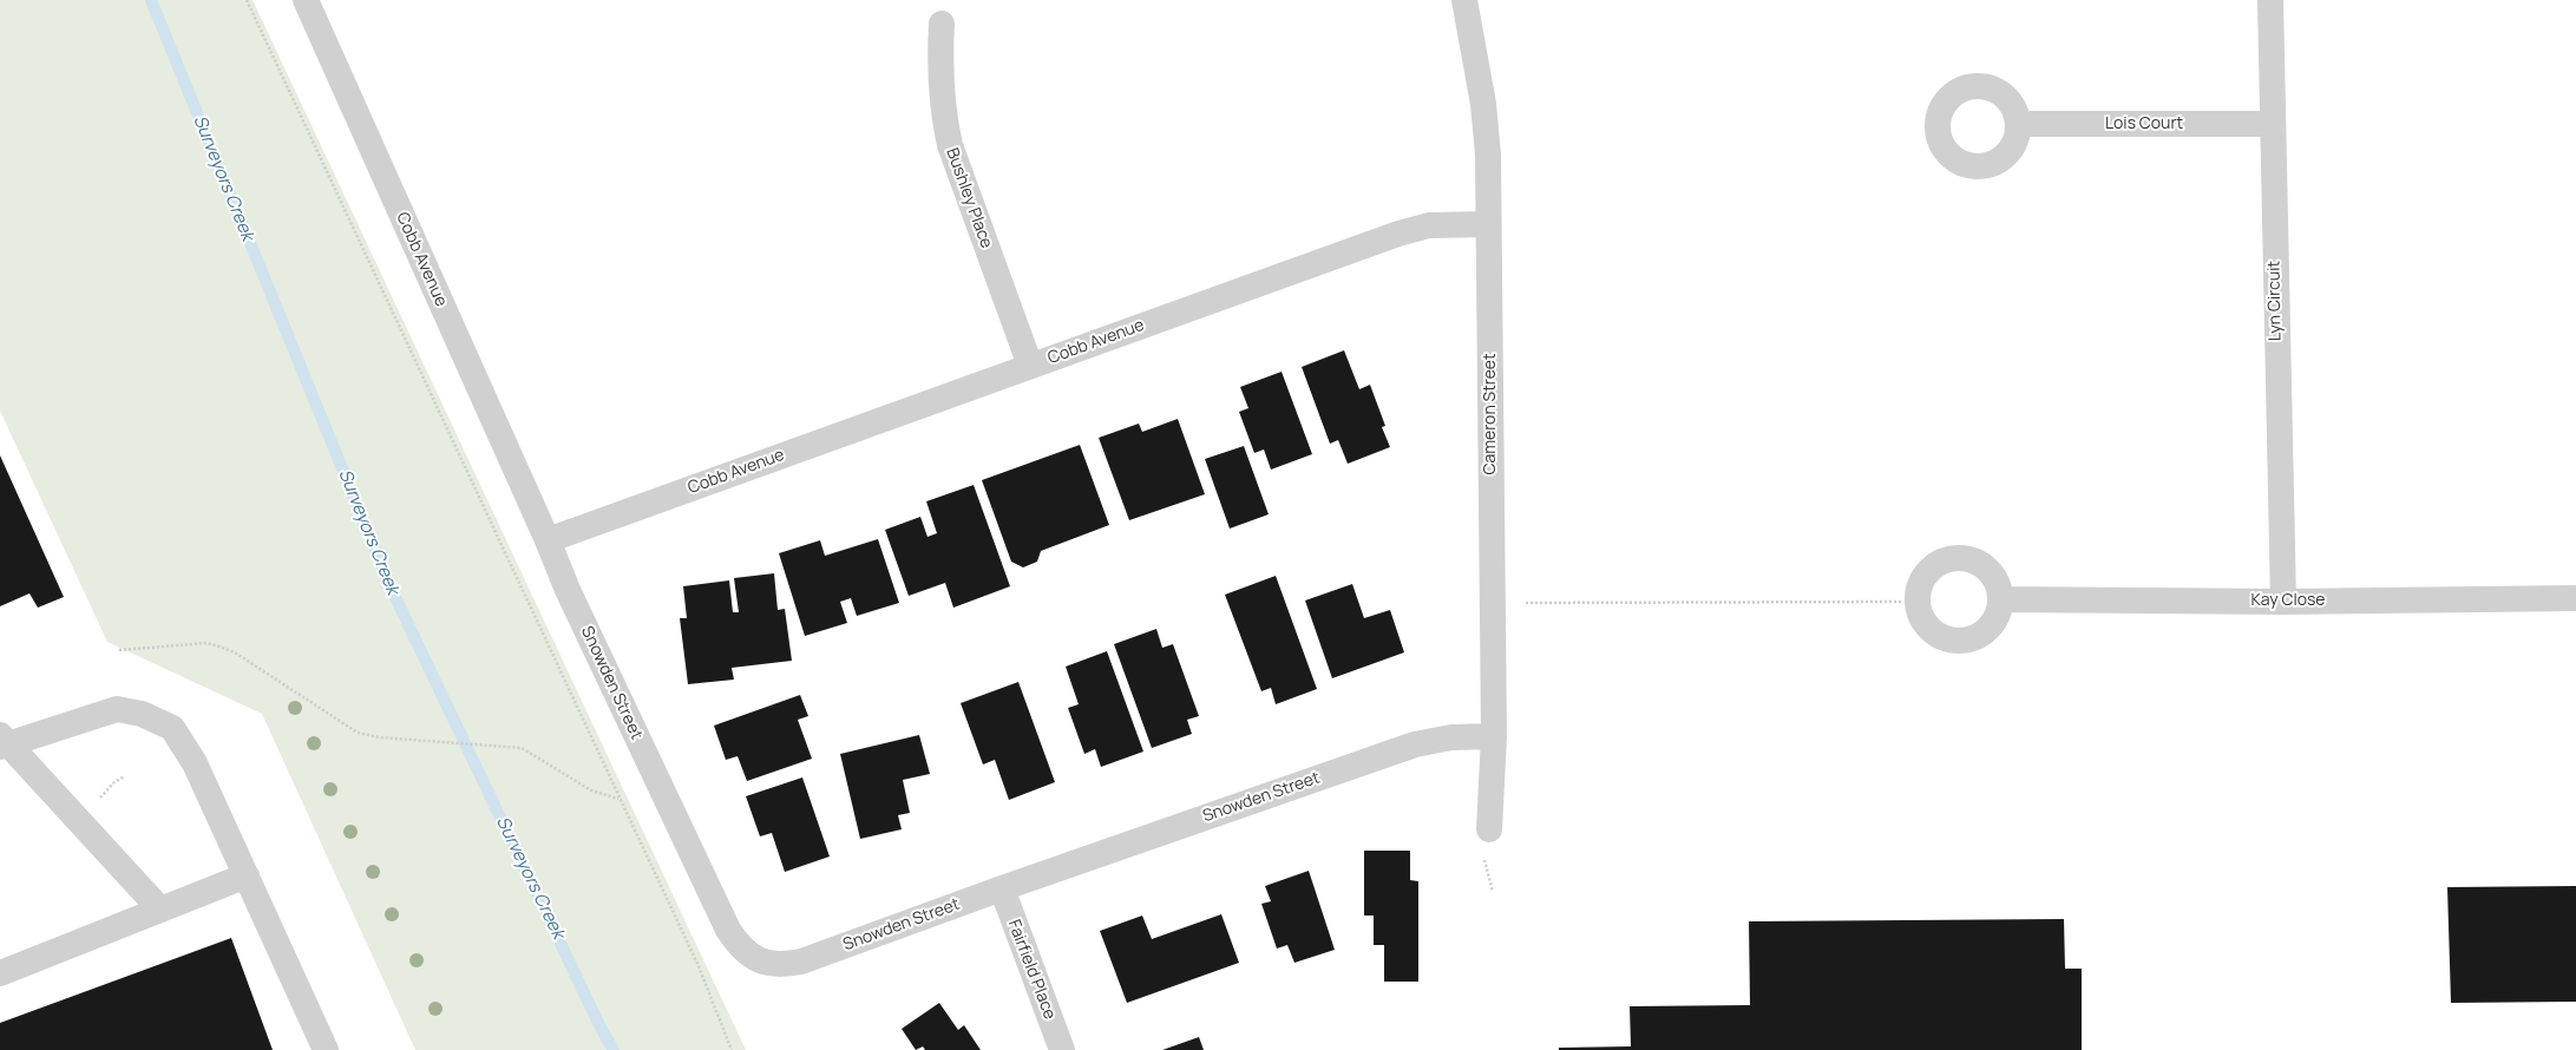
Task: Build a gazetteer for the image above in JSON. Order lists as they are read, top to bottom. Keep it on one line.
{"streets":{"street":["Lois Court","Bushley Place","Cobb Avenue","Lyn Circuit","Cameron Street","Kay Close","Snowden Street","Fairfield Place"]},"crossings":[["Lois Court","Lyn Circuit"],["Bushley Place","Cobb Avenue"],["Cobb Avenue","Cameron Street"],["Cobb Avenue","Snowden Street"],["Lyn Circuit","Kay Close"],["Cameron Street","Snowden Street"],["Snowden Street","Fairfield Place"]],"water":["Surveyors Creek"]}
